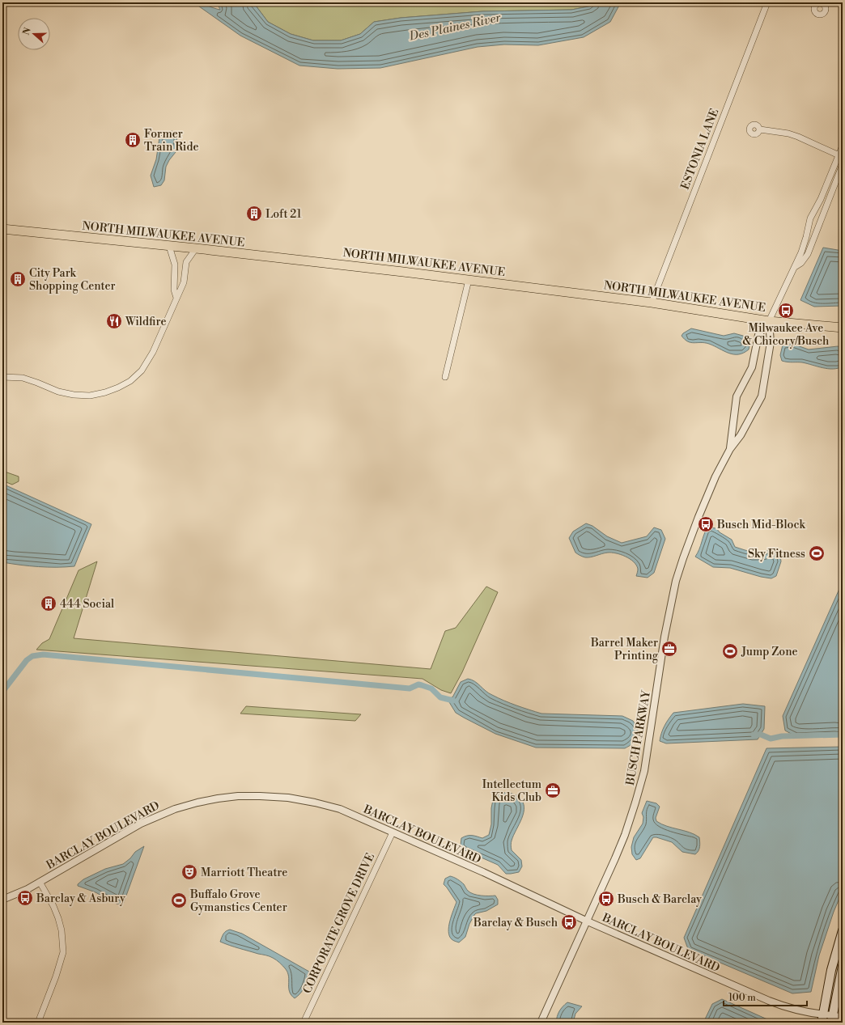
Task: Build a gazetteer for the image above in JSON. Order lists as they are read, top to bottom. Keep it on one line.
{"streets":{"main road":["NORTH MILWAUKEE AVENUE"],"street":["ESTONIA LANE","BUSCH PARKWAY","BARCLAY BOULEVARD","CORPORATE GROVE DRIVE"]},"crossings":[["ESTONIA LANE","NORTH MILWAUKEE AVENUE"],["NORTH MILWAUKEE AVENUE","BUSCH PARKWAY"],["BUSCH PARKWAY","BARCLAY BOULEVARD"],["BARCLAY BOULEVARD","CORPORATE GROVE DRIVE"]],"water":["Des Plaines River"],"places":{"building":["Former Train Ride","Loft 21","City Park Shopping Center","444 Social"],"bus stop":["Milwaukee Ave & Chicory/Busch","Busch Mid-Block","Barclay & Asbury","Busch & Barclay","Barclay & Busch"],"restaurant":["Wildfire"],"sports":["Sky Fitness","Jump Zone","Buffalo Grove Gymanstics Center"],"office":["Barrel Maker Printing","Intellectum Kids Club"],"theatre":["Marriott Theatre"]},"scale_bar":"100 m","north":"left"}
